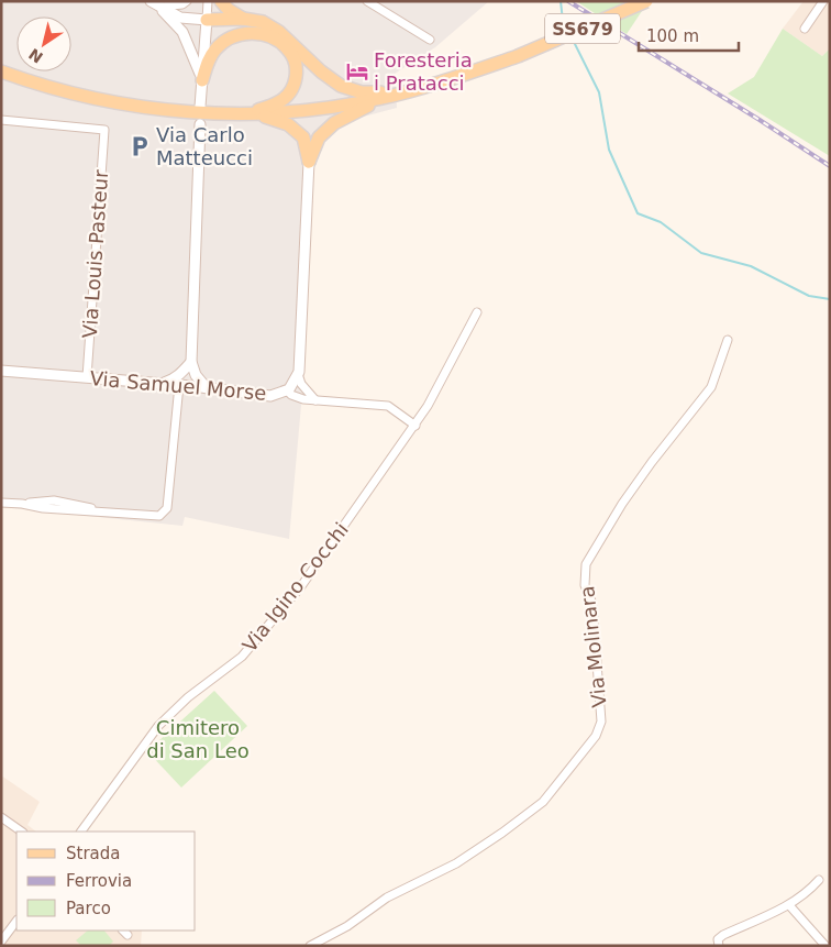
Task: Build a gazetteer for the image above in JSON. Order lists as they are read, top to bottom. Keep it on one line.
{"streets":{"main road":["SS679"],"street":["Via Louis Pasteur","Via Samuel Morse","Via Igino Cocchi","Via Molinara"]},"crossings":[["Via Louis Pasteur","Via Samuel Morse"]],"parks":["Cimitero di San Leo"],"places":{"hotel":["Foresteria i Pratacci"],"parking":["Via Carlo Matteucci"]},"legend":["Strada","Ferrovia","Parco"],"scale_bar":"100 m","north":"bottom left"}
